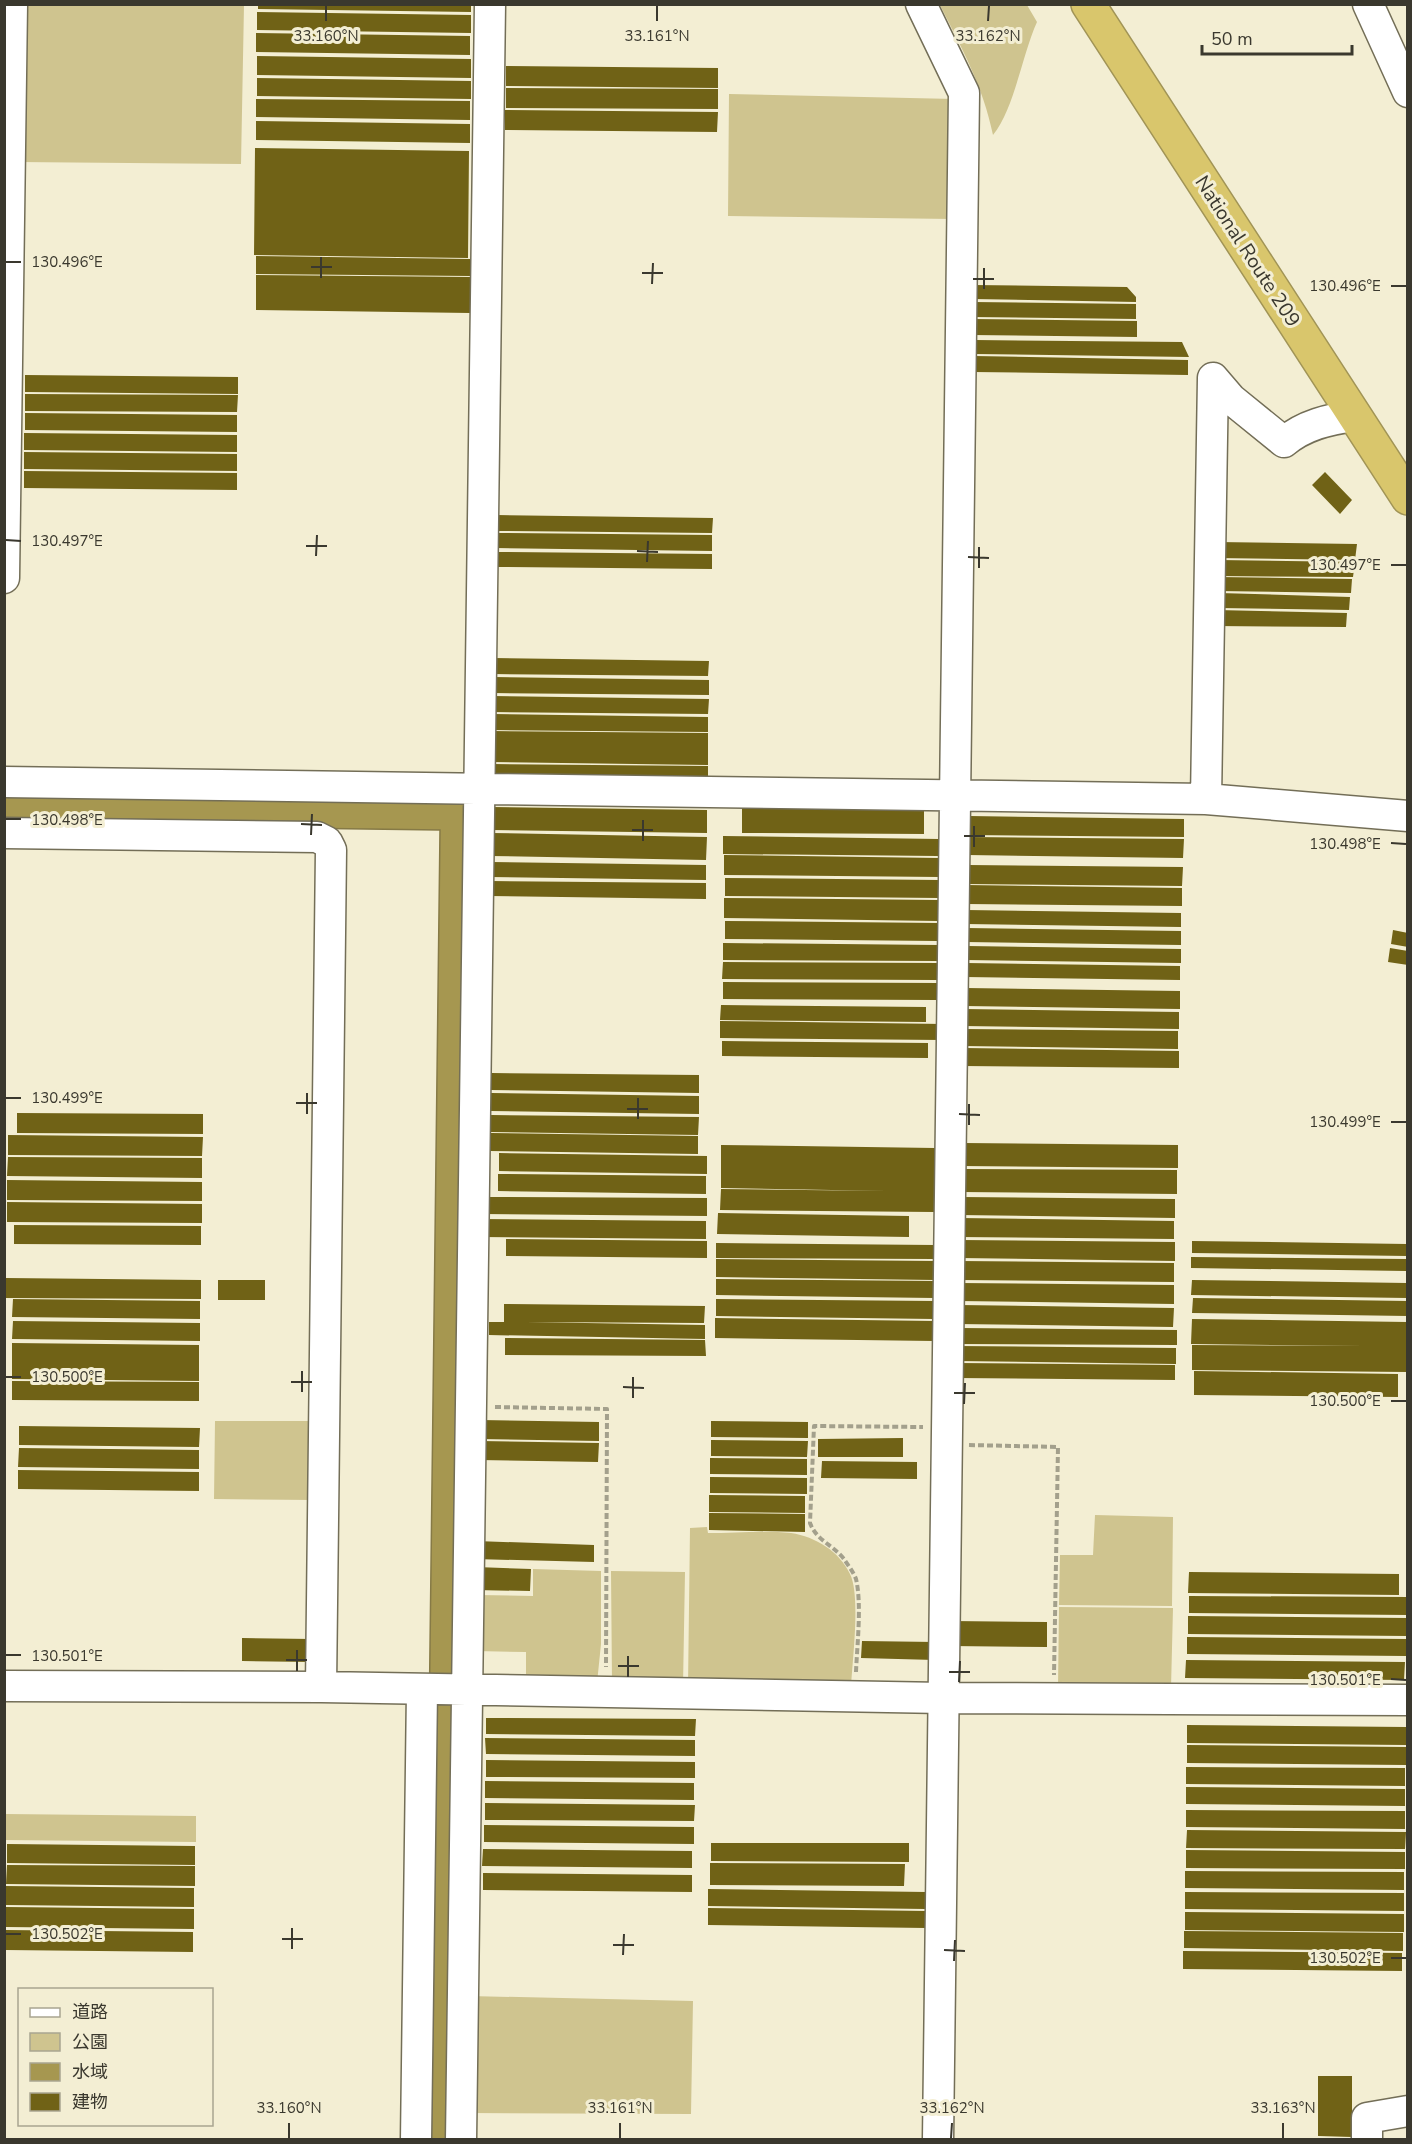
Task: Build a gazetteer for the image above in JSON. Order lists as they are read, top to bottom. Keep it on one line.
{"streets":{"highway":["National Route 209"]},"legend":["道路","公園","水域","建物"],"scale_bar":"50 m","coordinates":["33.160°N","33.161°N","33.162°N","130.496°E","130.497°E","130.498°E","130.499°E","130.500°E","130.501°E","130.502°E","33.163°N"]}
